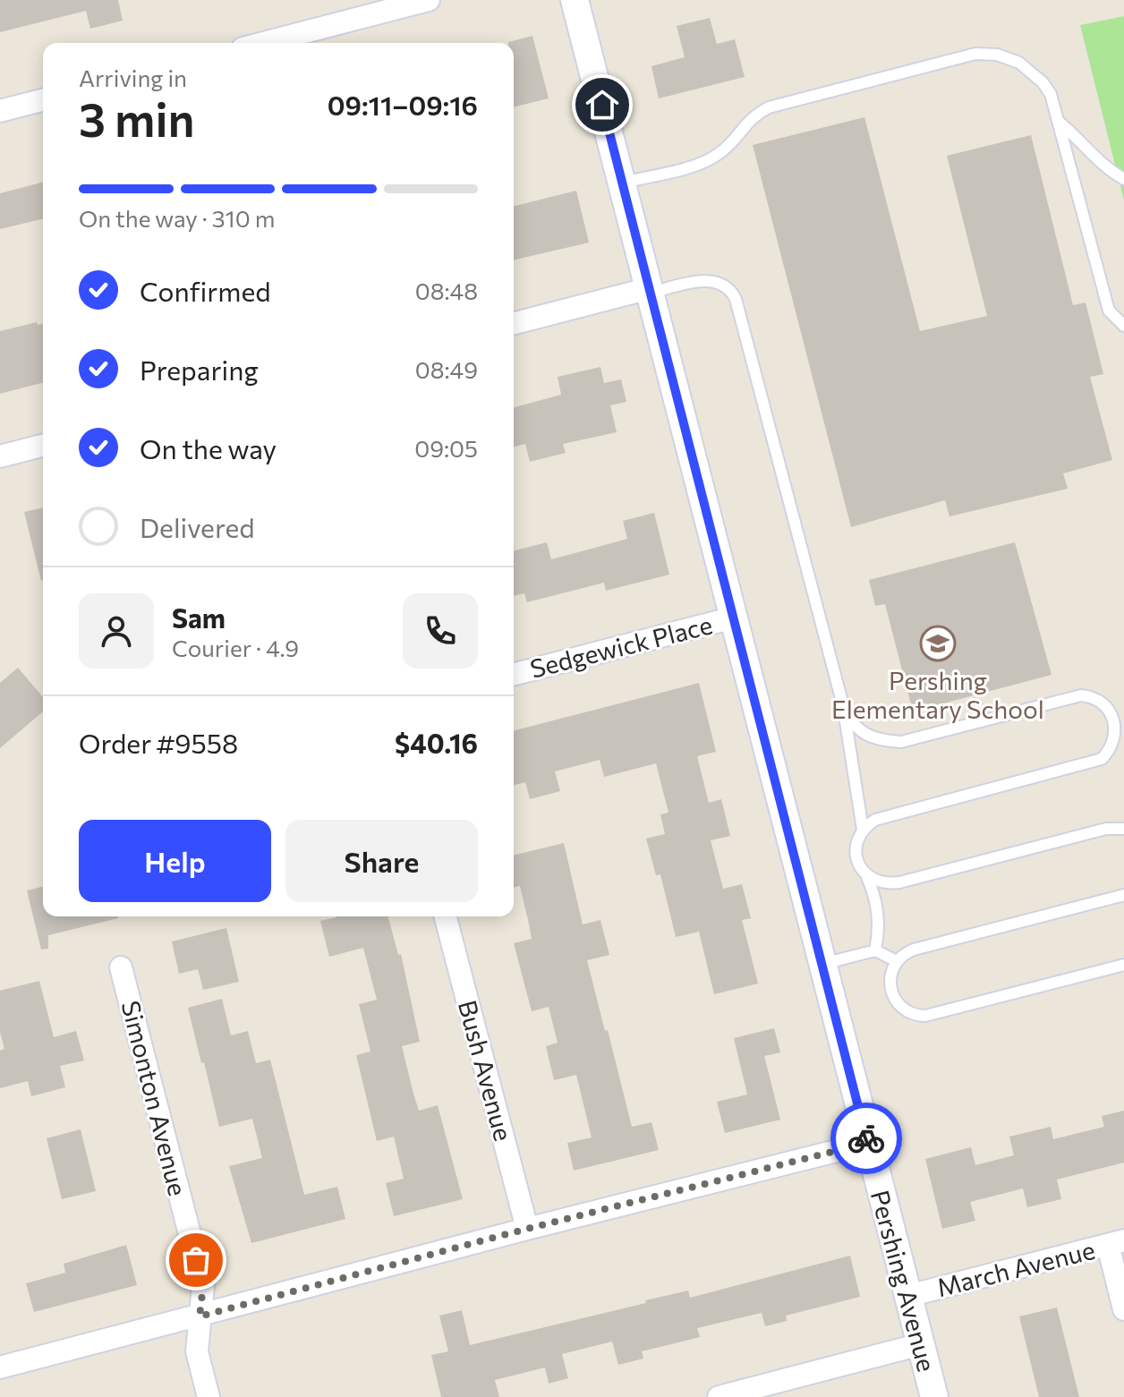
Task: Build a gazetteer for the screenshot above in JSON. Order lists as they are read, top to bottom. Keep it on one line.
{"streets":{"street":["Sedgewick Place","Bush Avenue","Simonton Avenue","March Avenue","Pershing Avenue"]},"crossings":[["Sedgewick Place","Pershing Avenue"],["March Avenue","Pershing Avenue"]],"places":{"school or university":["Pershing Elementary School"]},"page":{"heading":["3 min","Arriving in","09:11–09:16"],"panel":["Sam","Courier · 4.9","Order #9558","$40.16"],"bar":"On the way · 310 m","list":[["Confirmed","08:48"],["Preparing","08:49"],["On the way","09:05"],"Delivered"],"buttons":["Help","Share"]}}
